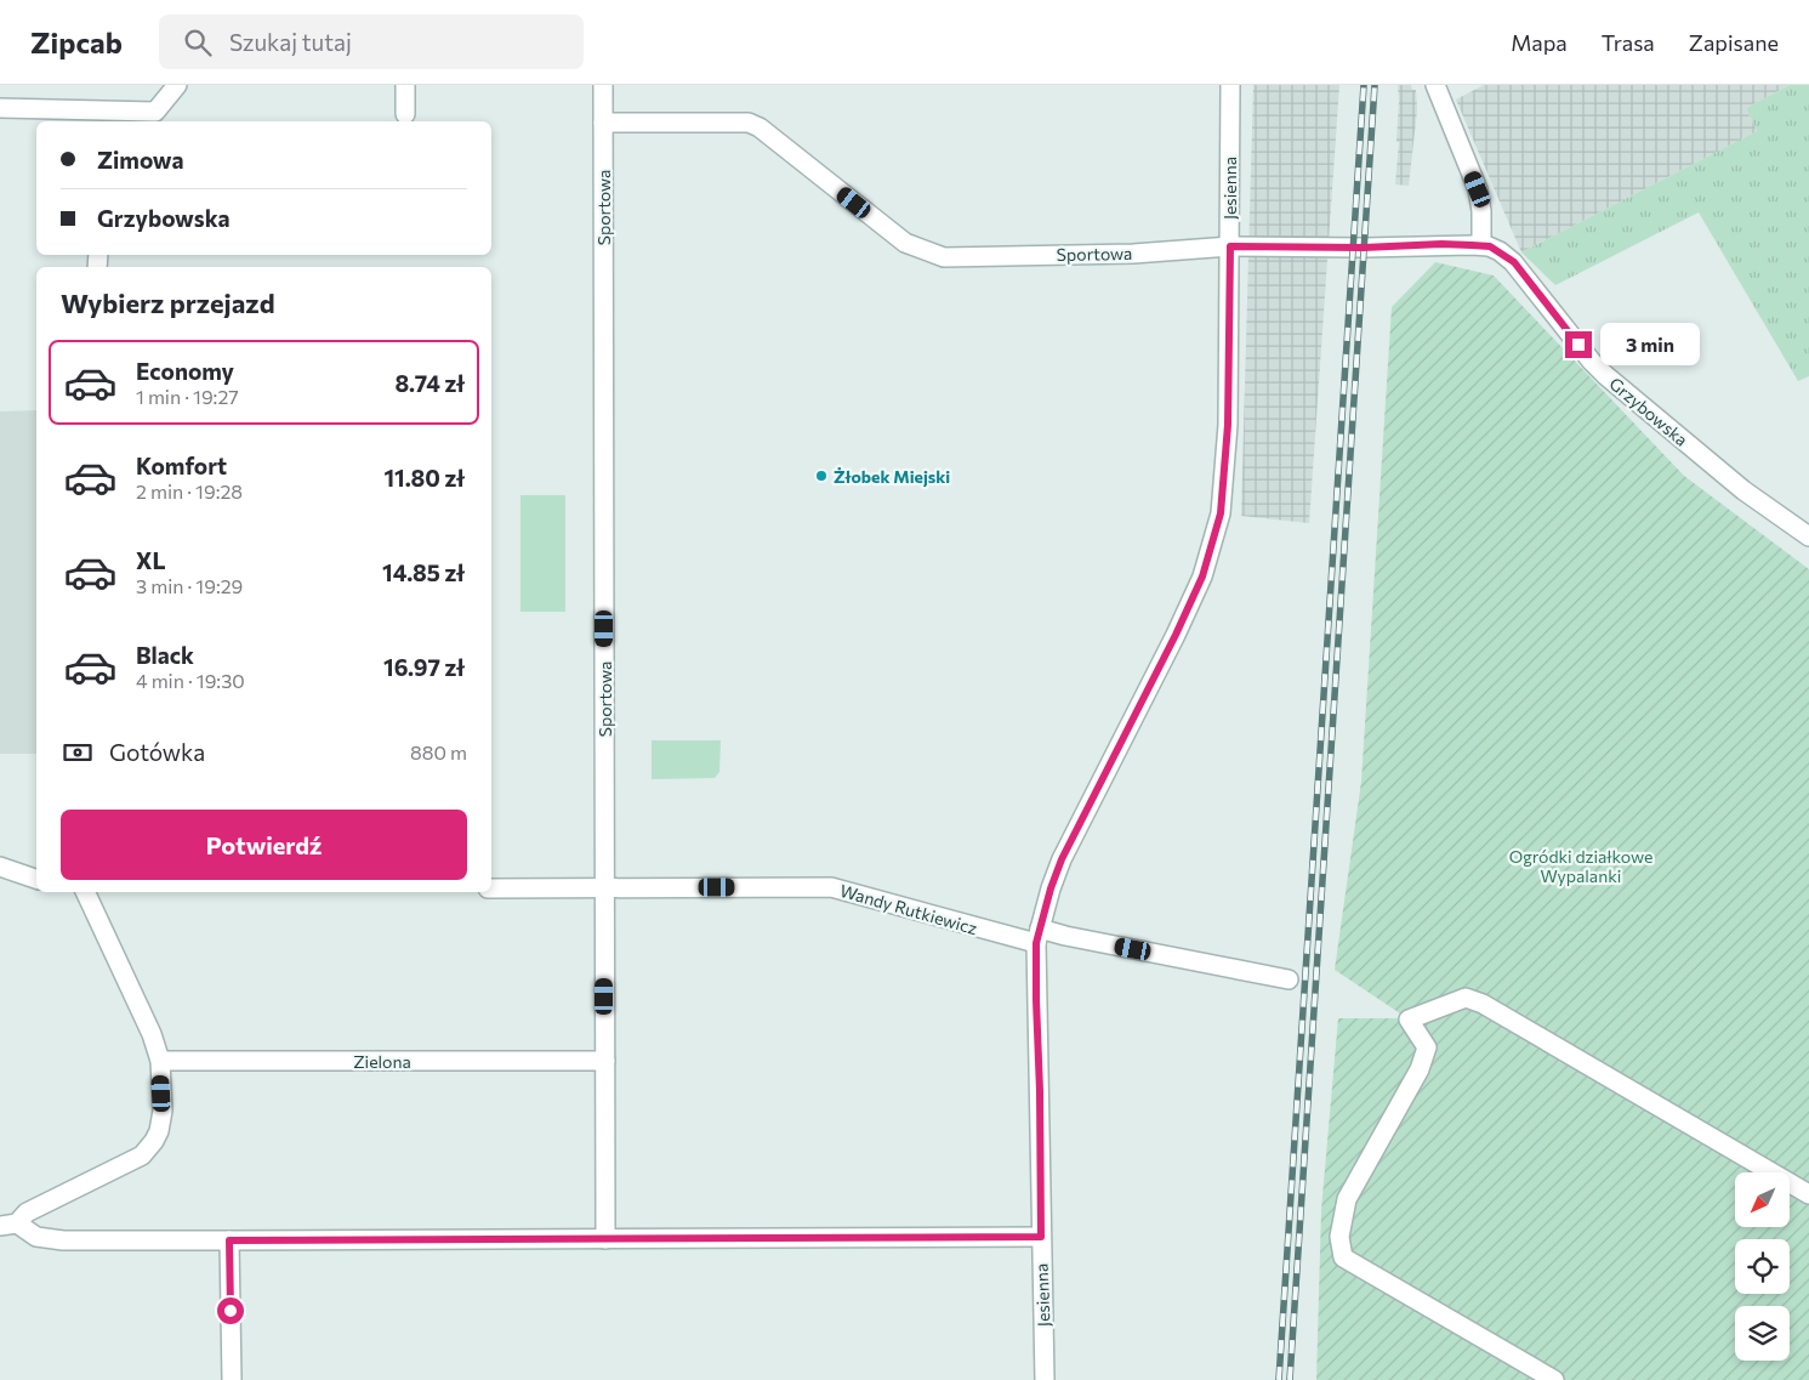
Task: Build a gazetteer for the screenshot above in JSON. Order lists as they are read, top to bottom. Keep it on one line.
{"streets":{"street":["Jesienna","Sportowa","Grzybowska","Wandy Rutkiewicz","Zielona"]},"crossings":[["Jesienna","Sportowa"],["Jesienna","Grzybowska"],["Jesienna","Wandy Rutkiewicz"],["Sportowa","Grzybowska"],["Sportowa","Wandy Rutkiewicz"],["Sportowa","Zielona"]],"parks":["Ogródki działkowe Wypalanki"],"places":["Żłobek Miejski"],"north":"bottom left","page":{"header":"Zipcab","search":"Szukaj tutaj","nav":["Mapa","Trasa","Zapisane"],"banner":["Zimowa","Grzybowska"],"heading":"Wybierz przejazd","bubble":"3 min","list":[{"name":"Economy","note":"1 min · 19:27","value":"8.74 zł"},{"name":"Komfort","note":"2 min · 19:28","value":"11.80 zł"},{"name":"XL","note":"3 min · 19:29","value":"14.85 zł"},{"name":"Black","note":"4 min · 19:30","value":"16.97 zł"}],"pay":["Gotówka","880 m"],"buttons":"Potwierdź"}}
